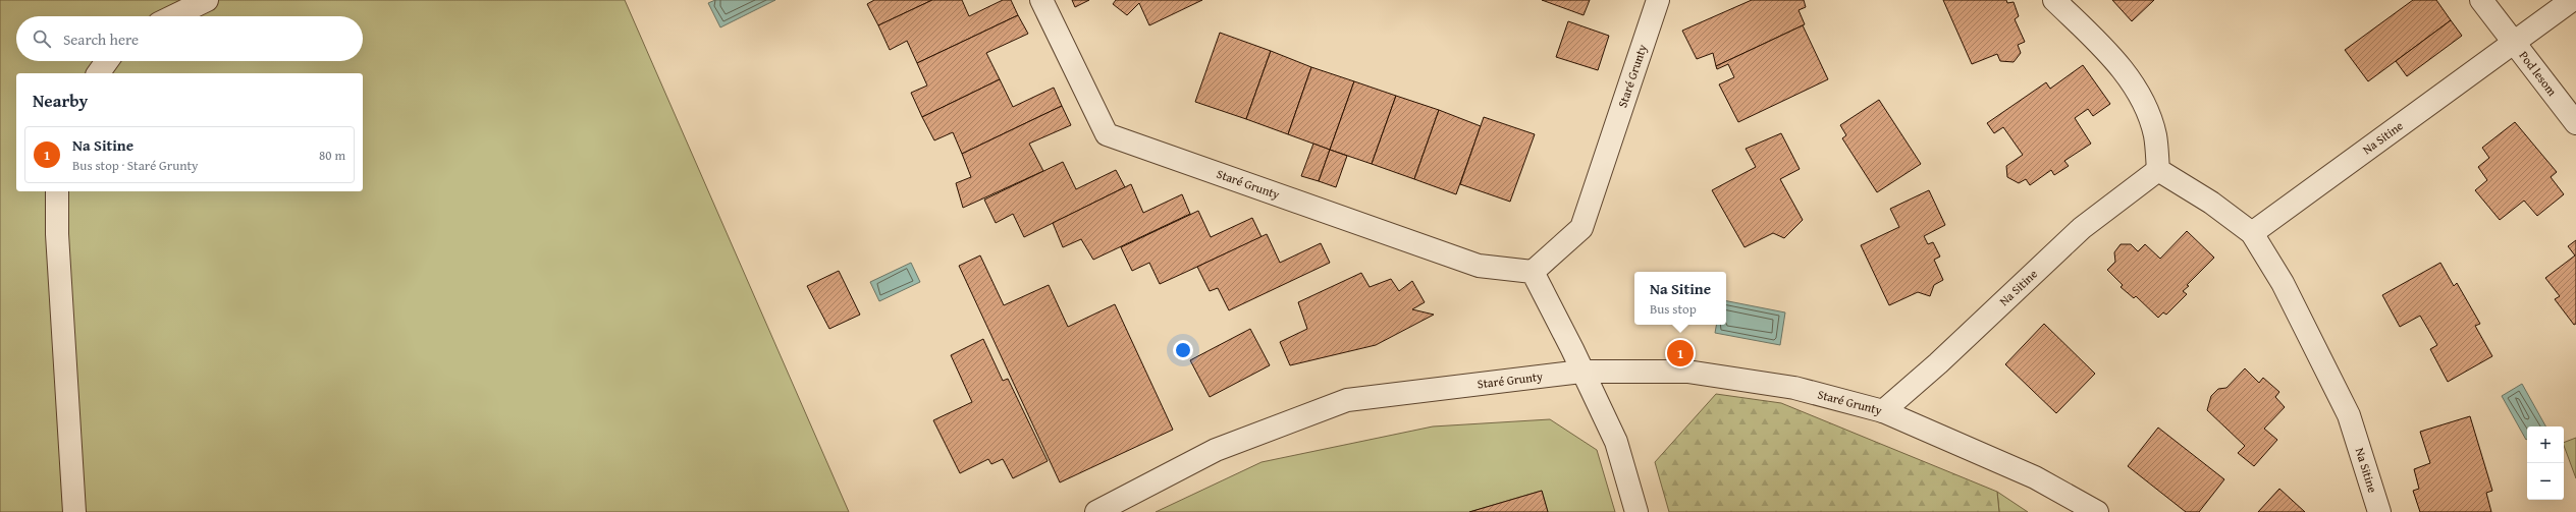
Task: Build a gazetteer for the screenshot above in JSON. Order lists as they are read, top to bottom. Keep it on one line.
{"streets":{"street":["Pod lesom","Staré Grunty","Na Sitine"]},"crossings":[["Pod lesom","Na Sitine"],["Staré Grunty","Na Sitine"]],"page":{"search":"Search here","heading":"Nearby","list":[{"mark":"1","name":"Na Sitine","note":"Bus stop · Staré Grunty","value":"80 m"}],"popup":["Na Sitine","Bus stop"],"pins":"1","map_buttons":["+","−"]}}
